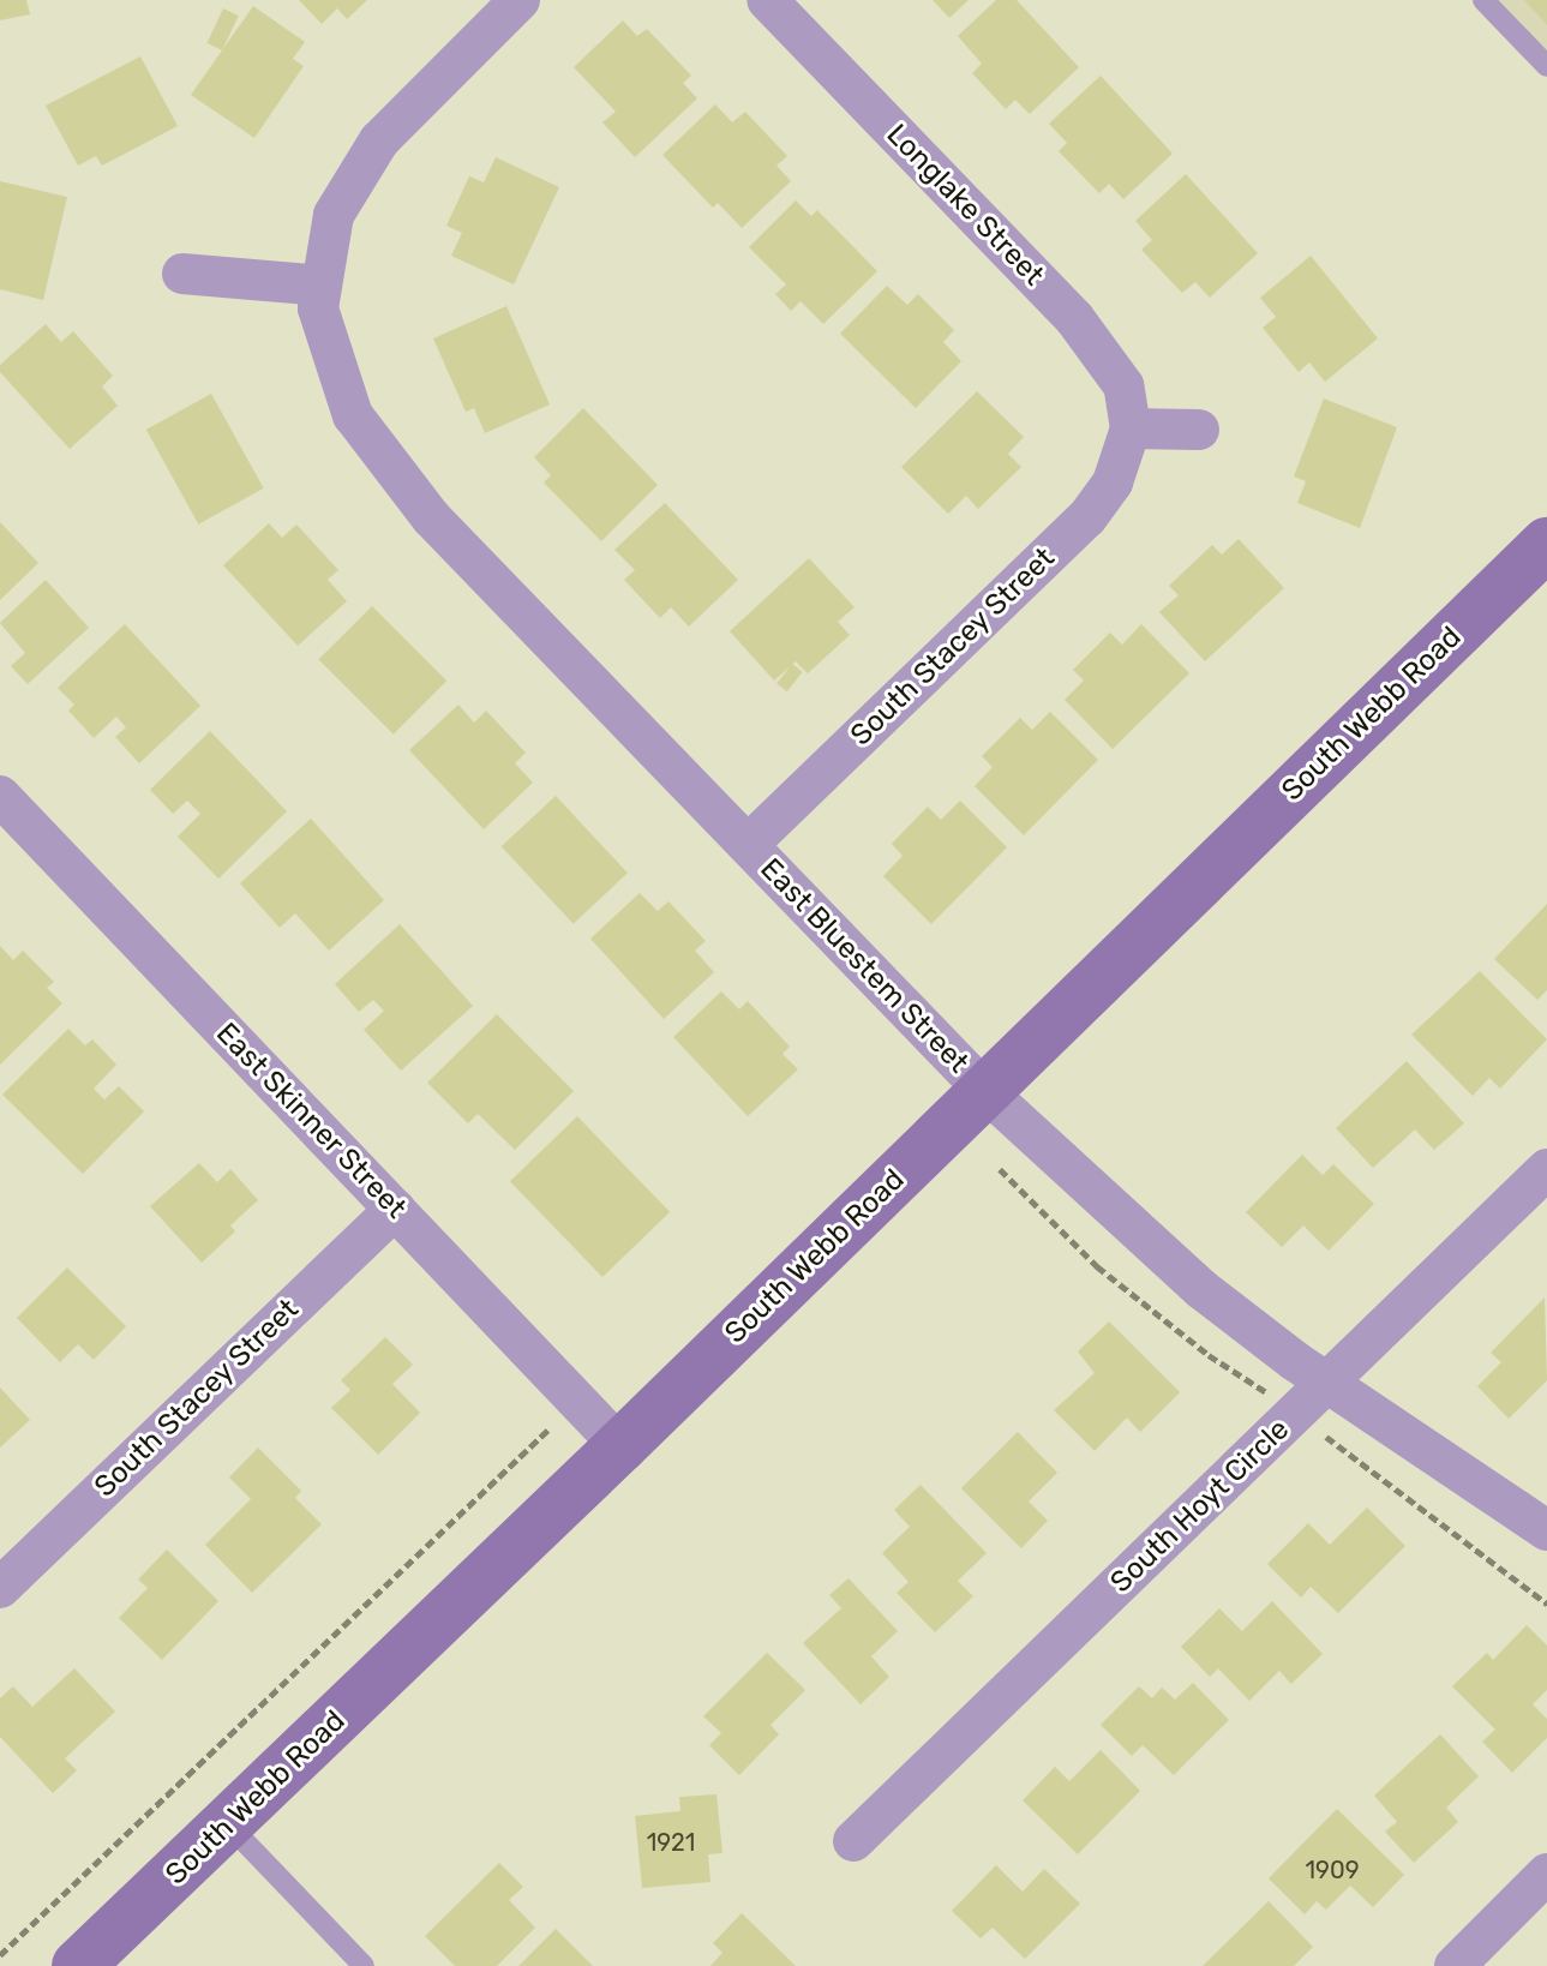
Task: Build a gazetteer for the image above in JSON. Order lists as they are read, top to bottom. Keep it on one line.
{"streets":{"main road":["South Webb Road"],"street":["Longlake Street","South Stacey Street","East Bluestem Street","East Skinner Street","South Hoyt Circle"]},"crossings":[["Longlake Street","South Stacey Street"],["South Stacey Street","East Bluestem Street"],["South Stacey Street","East Skinner Street"],["South Webb Road","East Bluestem Street"],["South Webb Road","East Skinner Street"],["East Bluestem Street","South Hoyt Circle"]],"house_numbers":["1921","1909"]}
